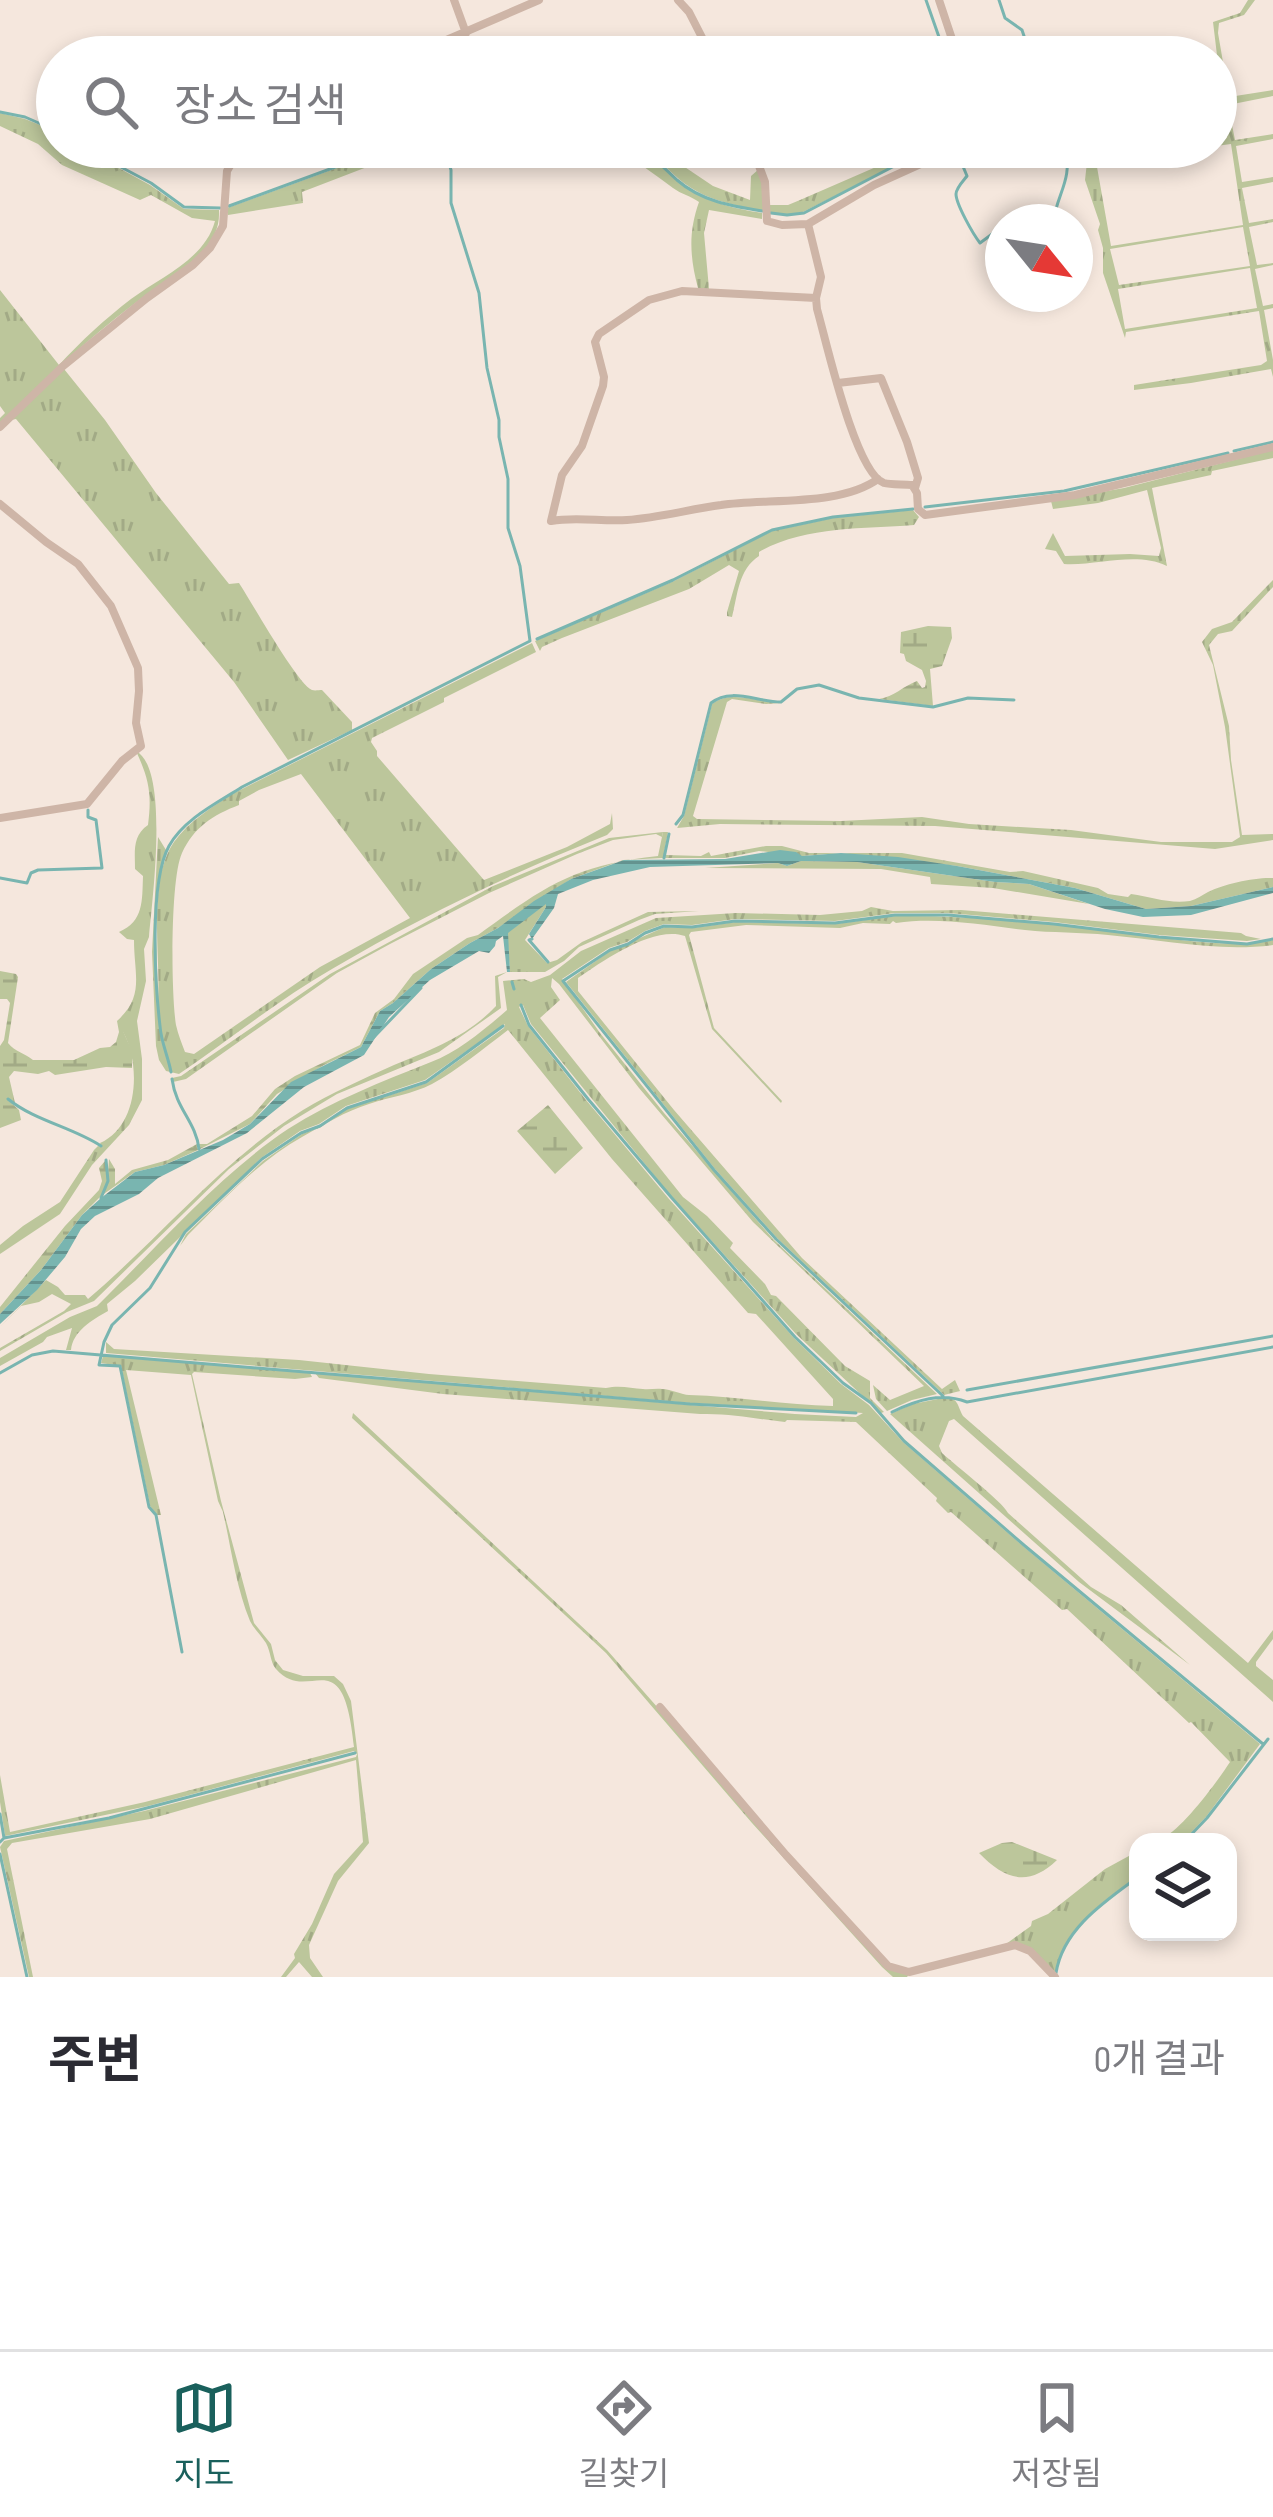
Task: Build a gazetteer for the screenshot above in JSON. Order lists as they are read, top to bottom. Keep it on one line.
{"north":"bottom right","page":{"search":"장소 검색","heading":["주변","0개 결과"],"nav":["지도","길찾기","저장됨"]}}
